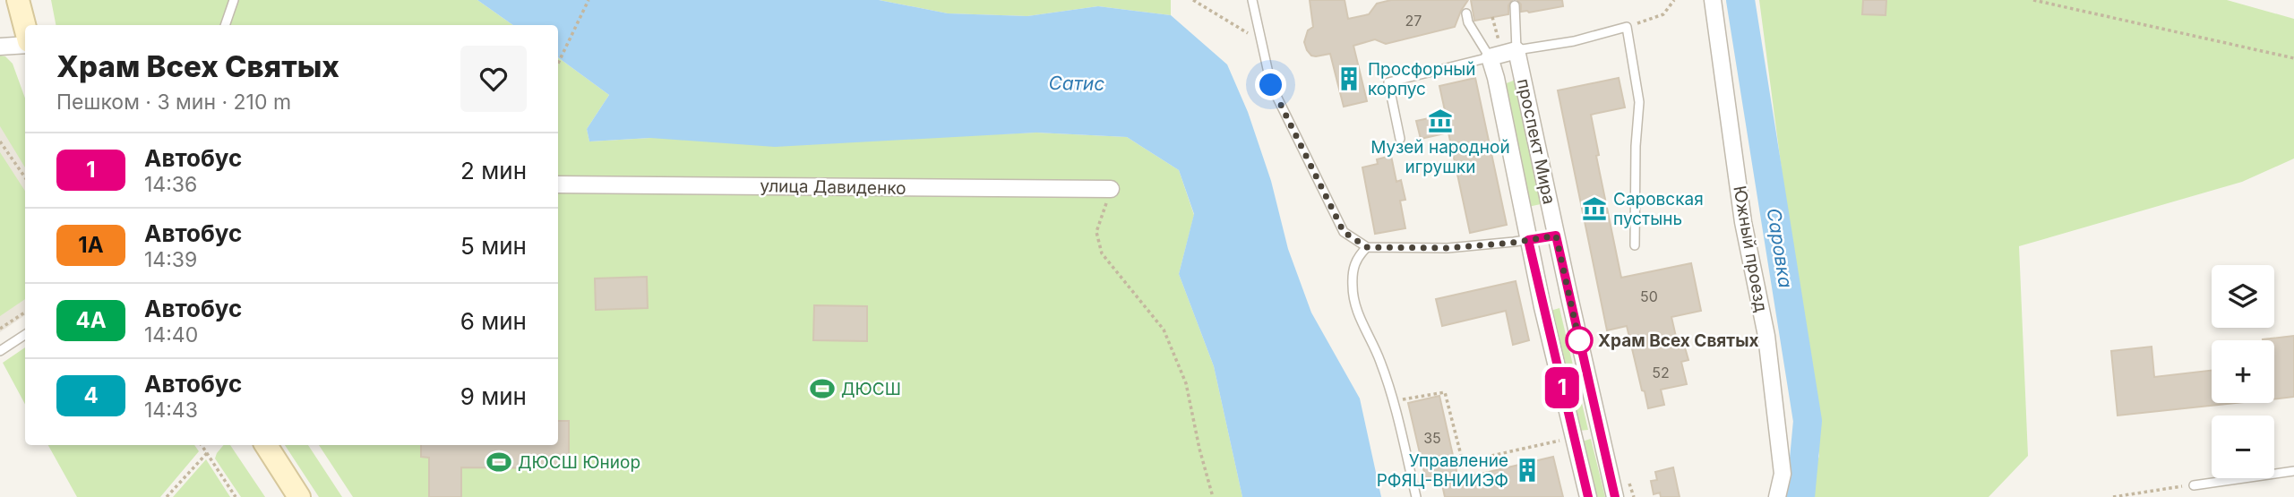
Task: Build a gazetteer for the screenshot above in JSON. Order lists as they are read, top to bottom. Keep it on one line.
{"streets":{"street":["проспект Мира","улица Давиденко","Южный проезд"]},"water":["Сатис","Саровка"],"places":{"building":["Просфорный корпус","Управление РФЯЦ-ВНИИЭФ"],"museum":["Музей народной игрушки","Саровская пустынь"],"other":["Храм Всех Святых"],"sports":["ДЮСШ","ДЮСШ Юниор"]},"lines":["bus line 1"],"house_numbers":["27","50","52","35"],"page":{"on_map":"1","heading":["Храм Всех Святых","Пешком · 3 мин · 210 m"],"list":[{"mark":"1","name":"Автобус","note":"14:36","value":"2 мин"},{"mark":"1А","name":"Автобус","note":"14:39","value":"5 мин"},{"mark":"4А","name":"Автобус","note":"14:40","value":"6 мин"},{"mark":"4","name":"Автобус","note":"14:43","value":"9 мин"}],"map_buttons":["+","−"]}}
